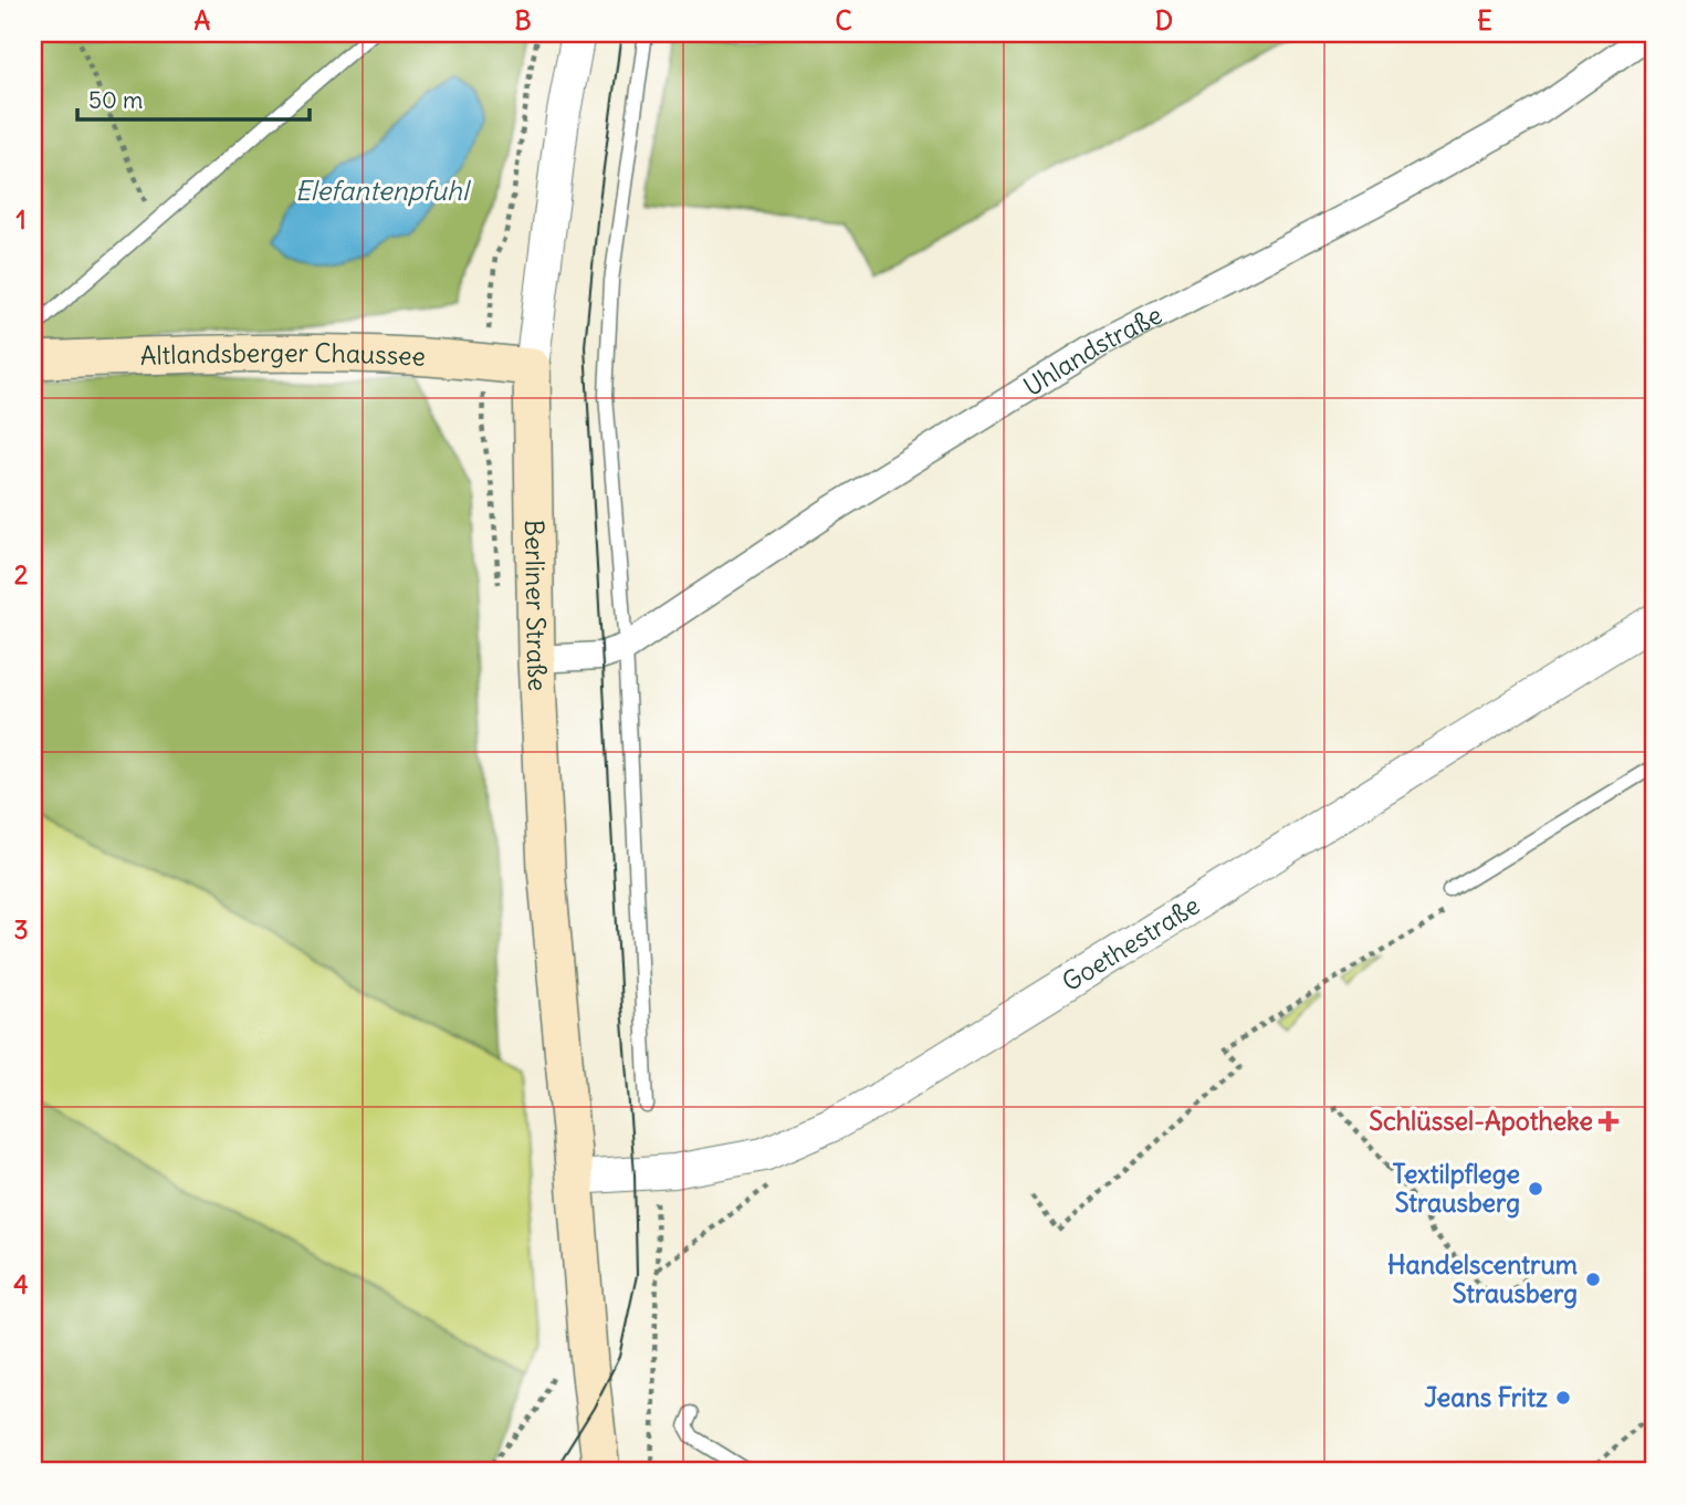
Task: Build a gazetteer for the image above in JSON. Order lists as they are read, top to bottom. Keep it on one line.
{"streets":{"main road":["Altlandsberger Chaussee","Berliner Straße"],"street":["Uhlandstraße","Goethestraße"]},"crossings":[["Uhlandstraße","Berliner Straße"],["Altlandsberger Chaussee","Berliner Straße"],["Berliner Straße","Goethestraße"]],"water":["Elefantenpfuhl"],"places":{"health":["Schlüssel-Apotheke"],"other":["Textilpflege Strausberg","Handelscentrum Strausberg","Jeans Fritz"]},"scale_bar":"50 m","grid":{"columns":["A","B","C","D","E"],"rows":["1","2","3","4"]}}
